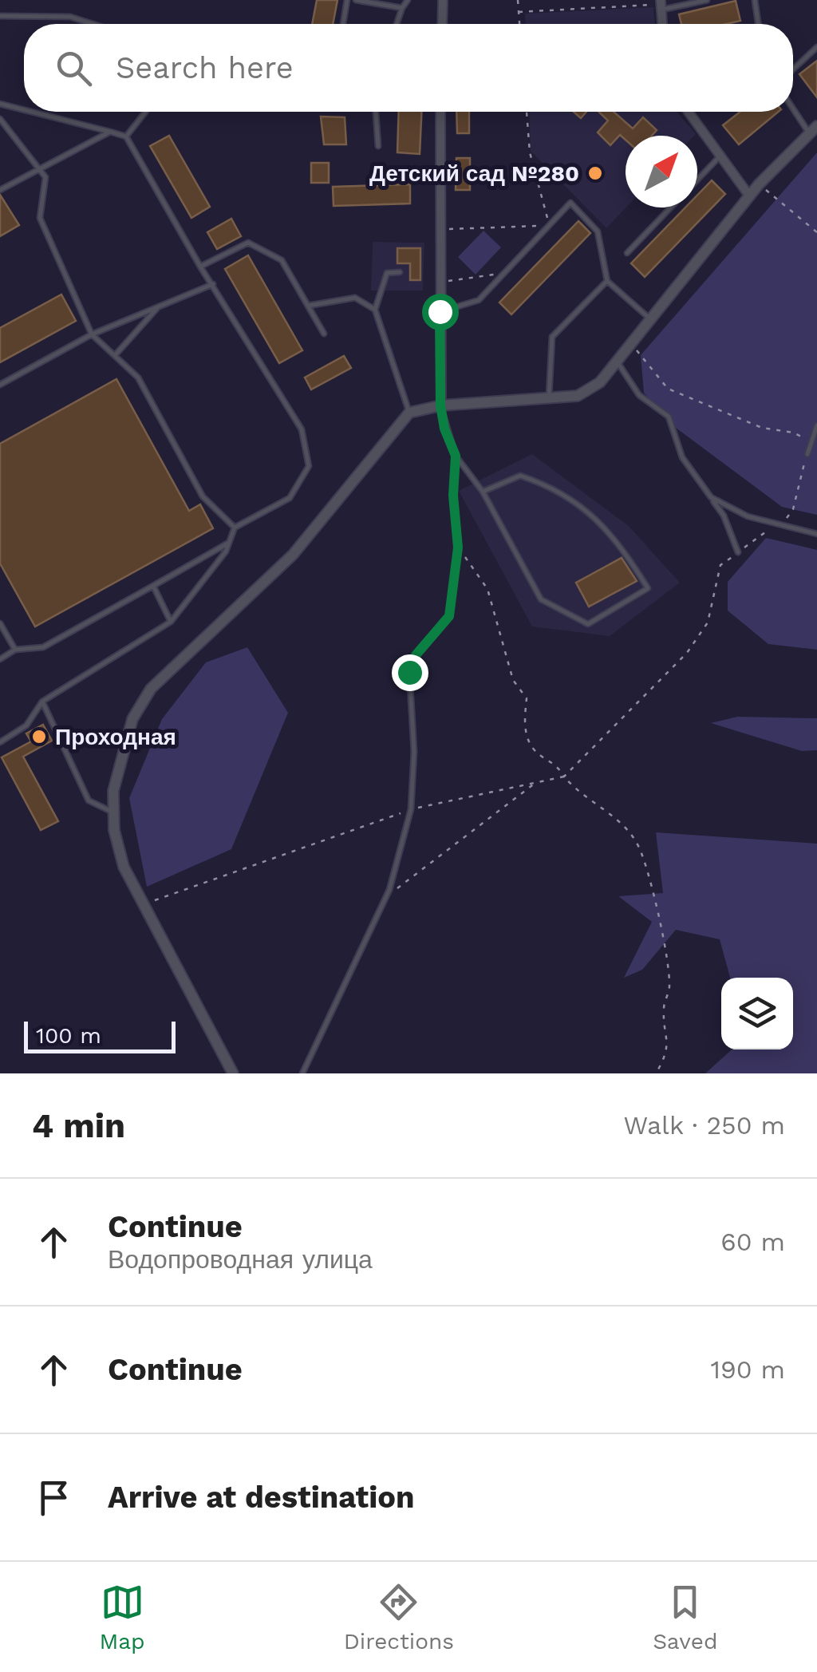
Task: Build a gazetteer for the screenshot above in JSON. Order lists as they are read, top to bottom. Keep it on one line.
{"places":["Детский сад №280","Проходная"],"scale_bar":"100 m","north":"top right","page":{"search":"Search here","scale":"100 m","heading":["4 min","Walk · 250 m"],"list":[["Continue","Водопроводная улица","60 m"],["Continue","190 m"],"Arrive at destination"],"nav":["Map","Directions","Saved"]}}
